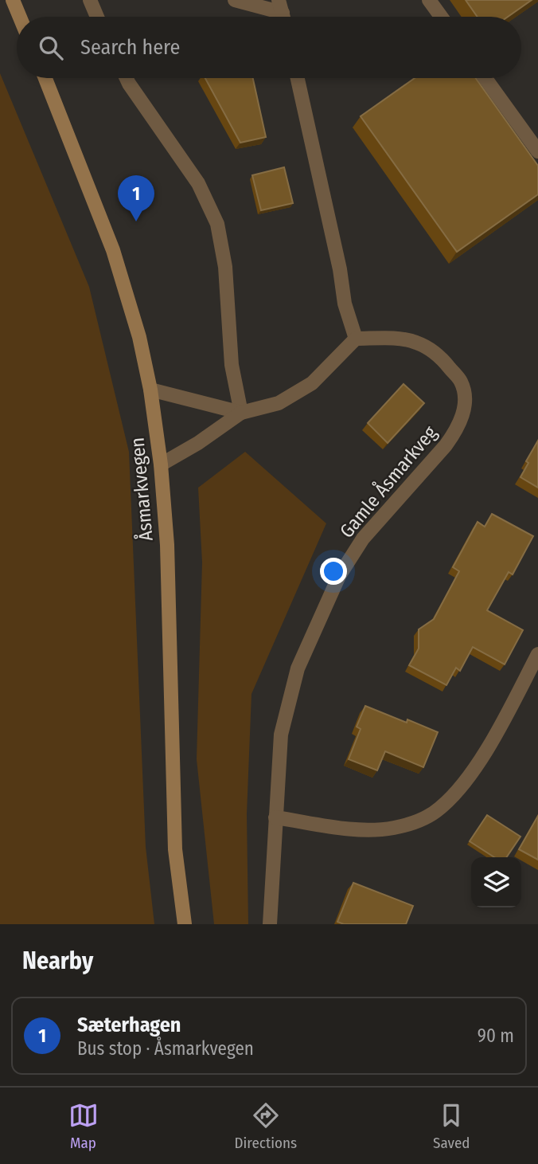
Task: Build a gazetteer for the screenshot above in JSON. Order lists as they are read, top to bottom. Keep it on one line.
{"streets":{"main road":["Åsmarkvegen"],"street":["Gamle Åsmarkveg"]},"page":{"search":"Search here","pins":"1","heading":"Nearby","list":[{"mark":"1","name":"Sæterhagen","note":"Bus stop · Åsmarkvegen","value":"90 m"}],"nav":["Map","Directions","Saved"]}}
